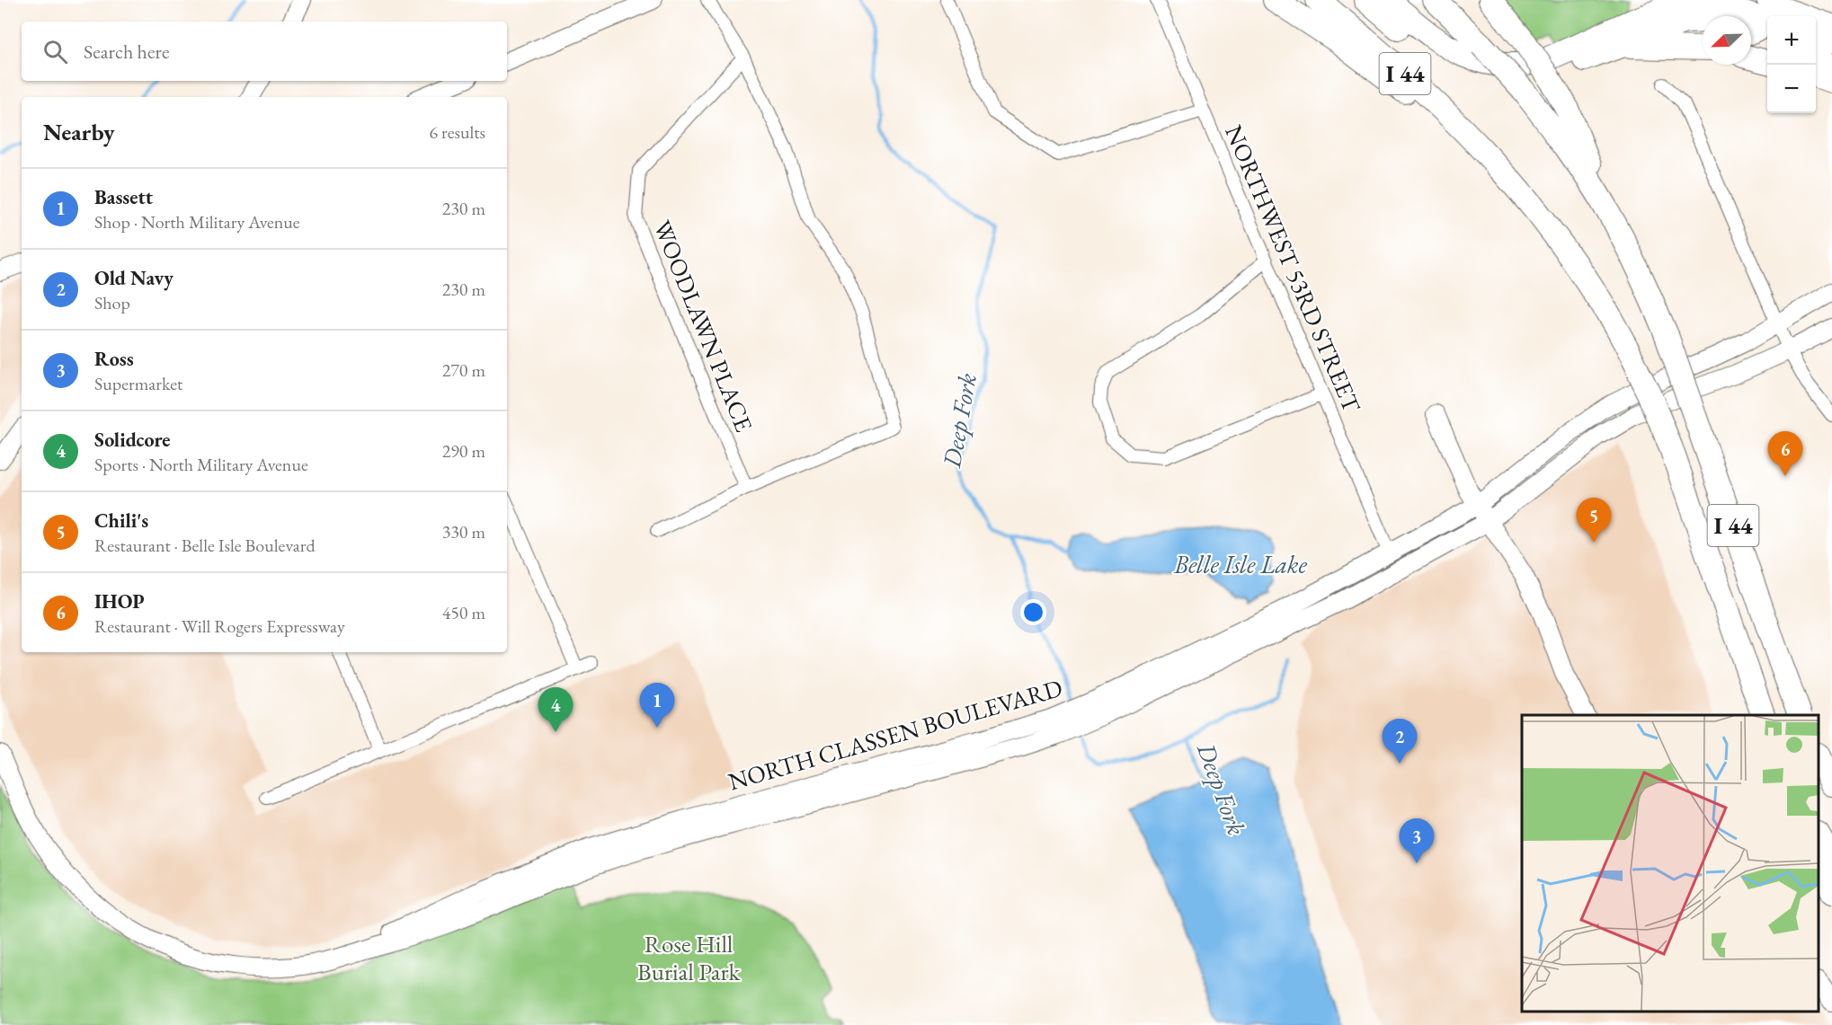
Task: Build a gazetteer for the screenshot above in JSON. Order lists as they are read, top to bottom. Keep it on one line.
{"streets":{"highway":["I 44"],"main road":["NORTH CLASSEN BOULEVARD"],"street":["NORTHWEST 53RD STREET","WOODLAWN PLACE"]},"crossings":[["NORTHWEST 53RD STREET","NORTH CLASSEN BOULEVARD"]],"water":["Deep Fork","Belle Isle Lake"],"parks":["Rose Hill Burial Park"],"north":"bottom left","page":{"map_buttons":["+","−"],"search":"Search here","heading":["Nearby","6 results"],"list":[{"mark":"1","name":"Bassett","note":"Shop · North Military Avenue","value":"230 m"},{"mark":"2","name":"Old Navy","note":"Shop","value":"230 m"},{"mark":"3","name":"Ross","note":"Supermarket","value":"270 m"},{"mark":"4","name":"Solidcore","note":"Sports · North Military Avenue","value":"290 m"},{"mark":"5","name":"Chili's","note":"Restaurant · Belle Isle Boulevard","value":"330 m"},{"mark":"6","name":"IHOP","note":"Restaurant · Will Rogers Expressway","value":"450 m"}],"pins":["6","5","1","4","2","3"]}}
